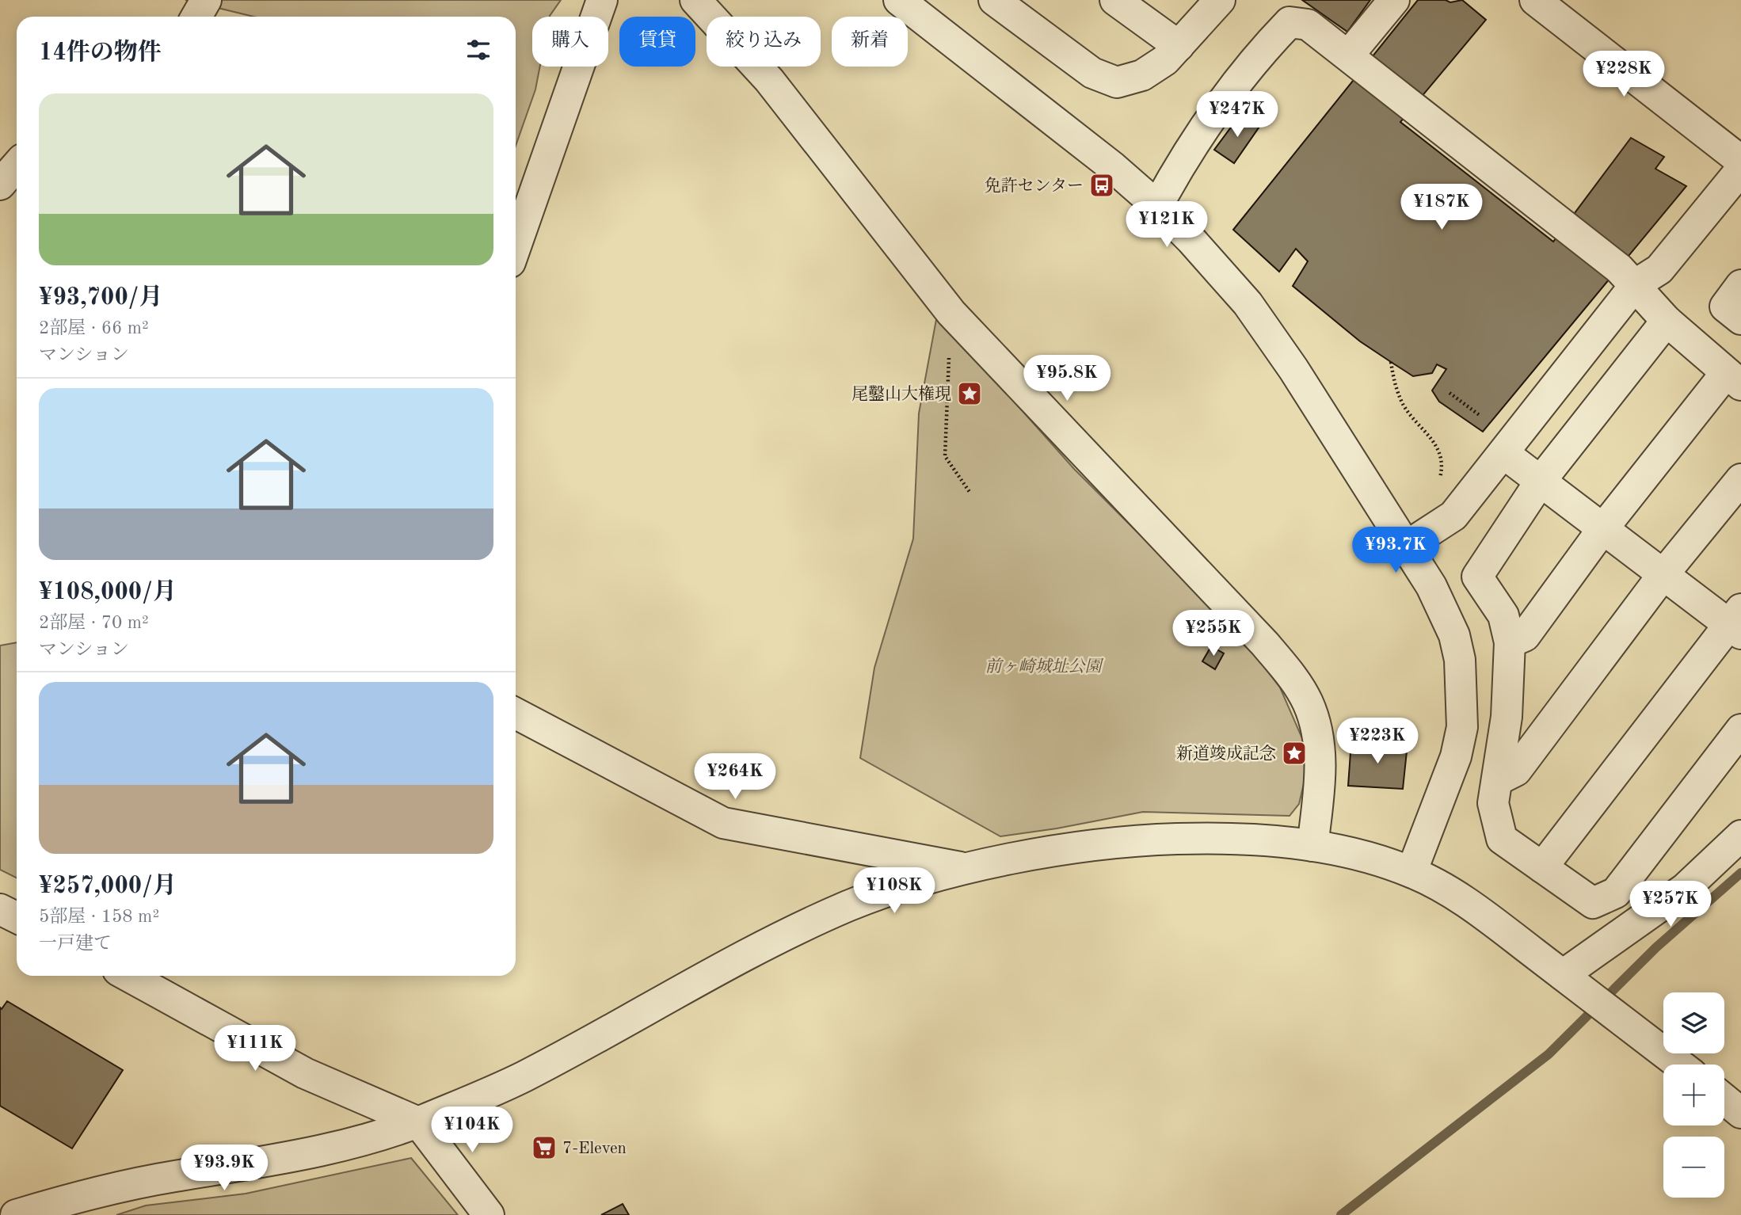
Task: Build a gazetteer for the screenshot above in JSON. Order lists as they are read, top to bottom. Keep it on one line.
{"parks":["前ヶ崎城址公園"],"places":{"bus stop":["免許センター"],"place":["尾鑿山大権現","新道竣成記念"],"supermarket":["7-Eleven"]},"page":{"chip":["購入","賃貸","絞り込み","新着"],"heading":"14件の物件","price":["¥228K","¥247K","¥187K","¥121K","¥95.8K","¥93.7K","¥255K","¥223K","¥264K","¥108K","¥257K","¥111K","¥104K","¥93.9K"],"list":[{"name":"¥93,700/月","note":"2部屋 · 66 m² · マンション"},{"name":"¥108,000/月","note":"2部屋 · 70 m² · マンション"},{"name":"¥257,000/月","note":"5部屋 · 158 m² · 一戸建て"}],"map_buttons":["+","−"]}}
